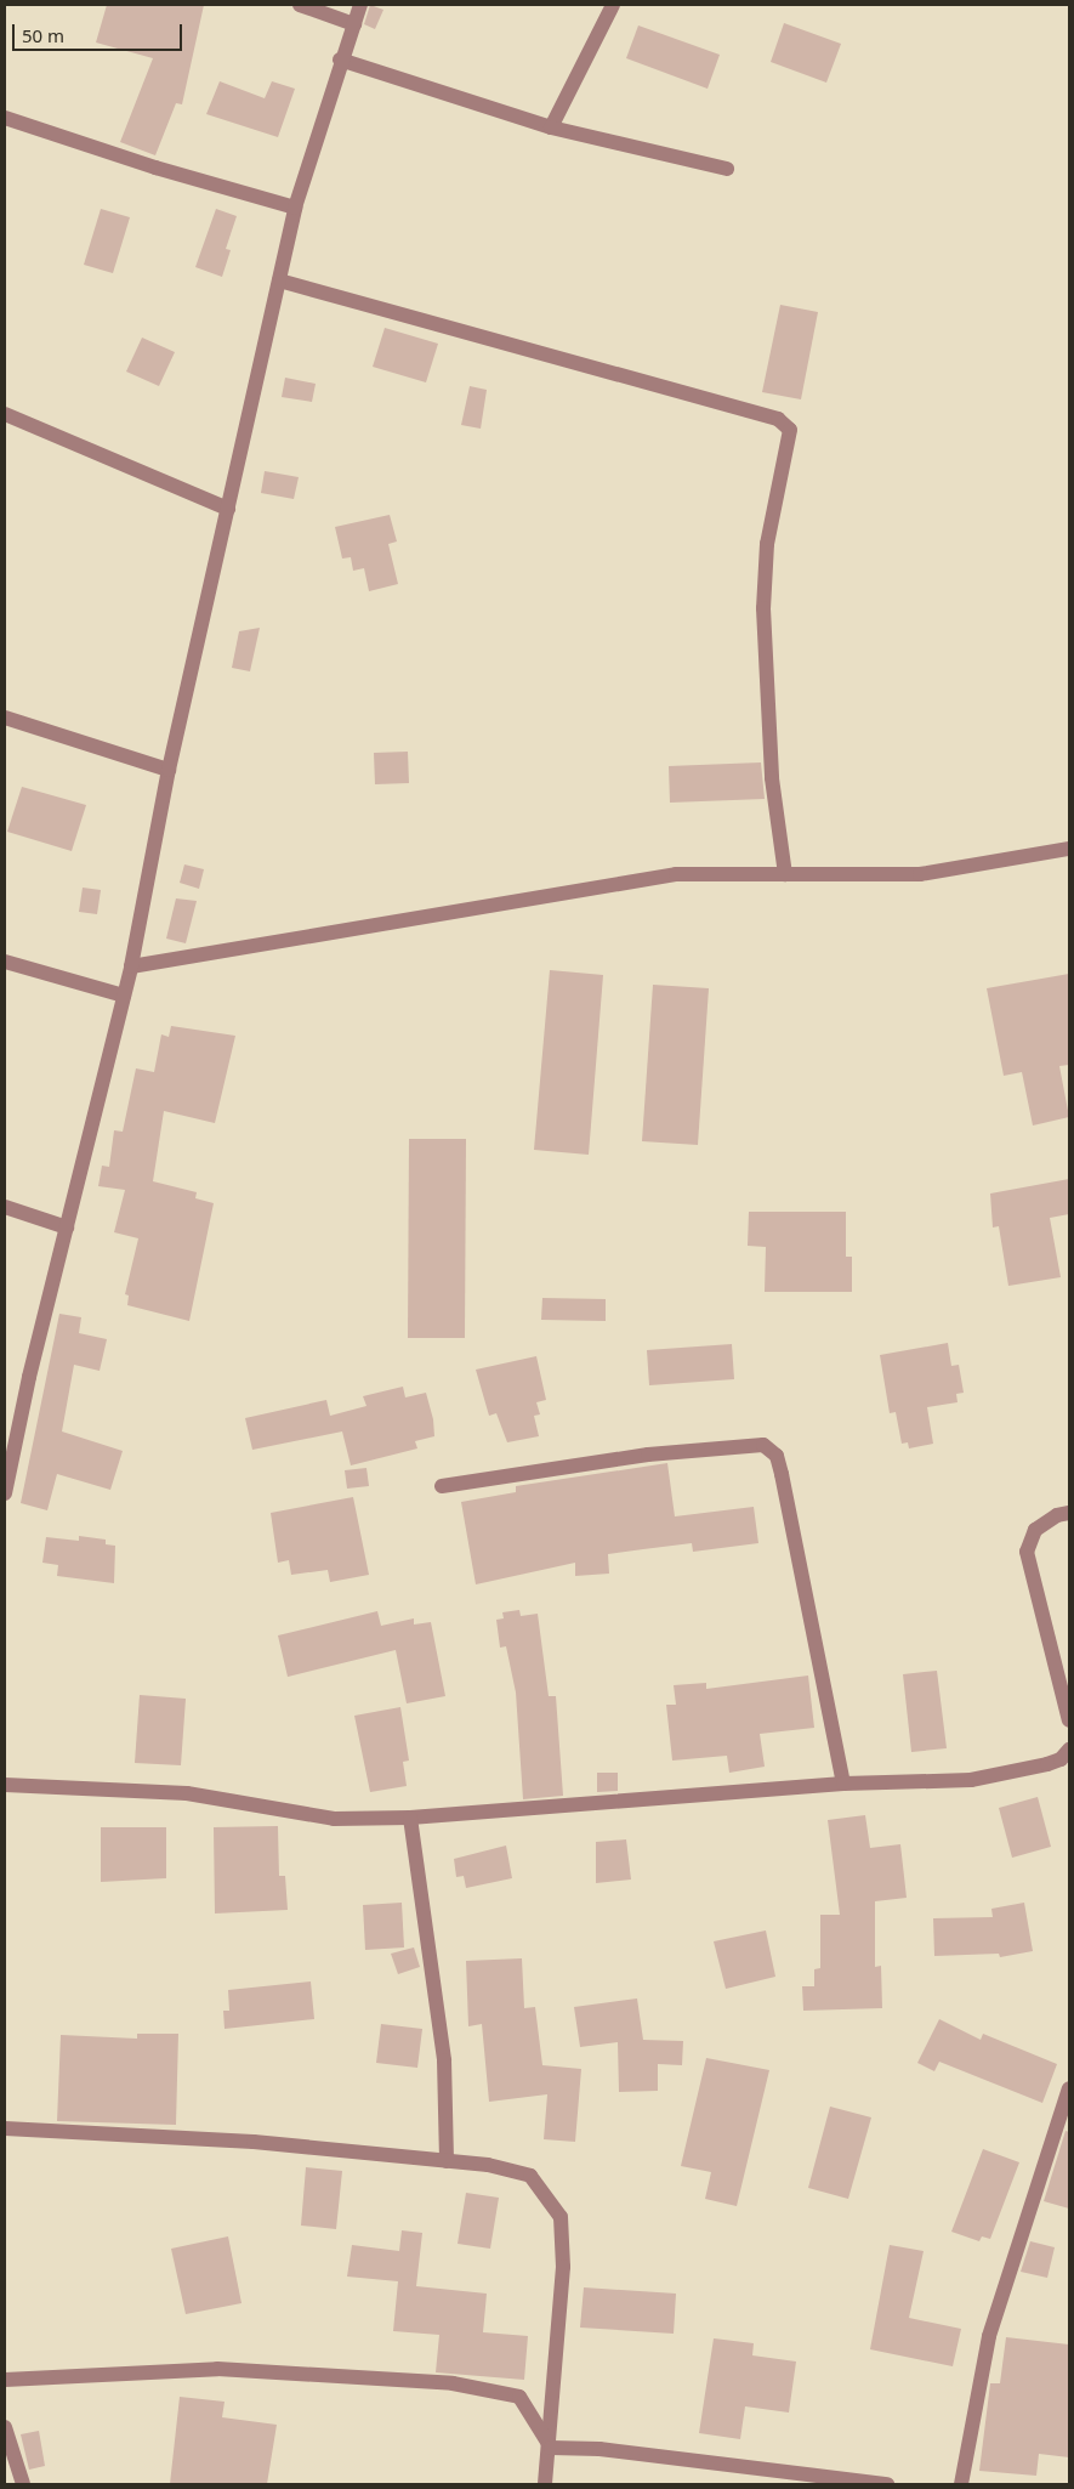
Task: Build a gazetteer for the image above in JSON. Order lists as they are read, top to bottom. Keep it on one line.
{"scale_bar":"50 m"}
